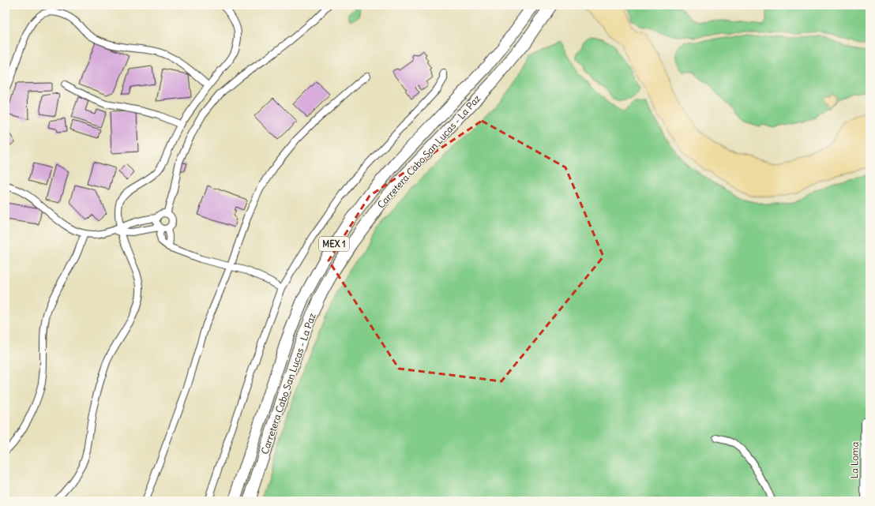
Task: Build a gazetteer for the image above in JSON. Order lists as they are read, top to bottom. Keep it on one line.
{"streets":{"highway":["Carretera Cabo San Lucas - La Paz","MEX 1"],"street":["La Loma"]}}
